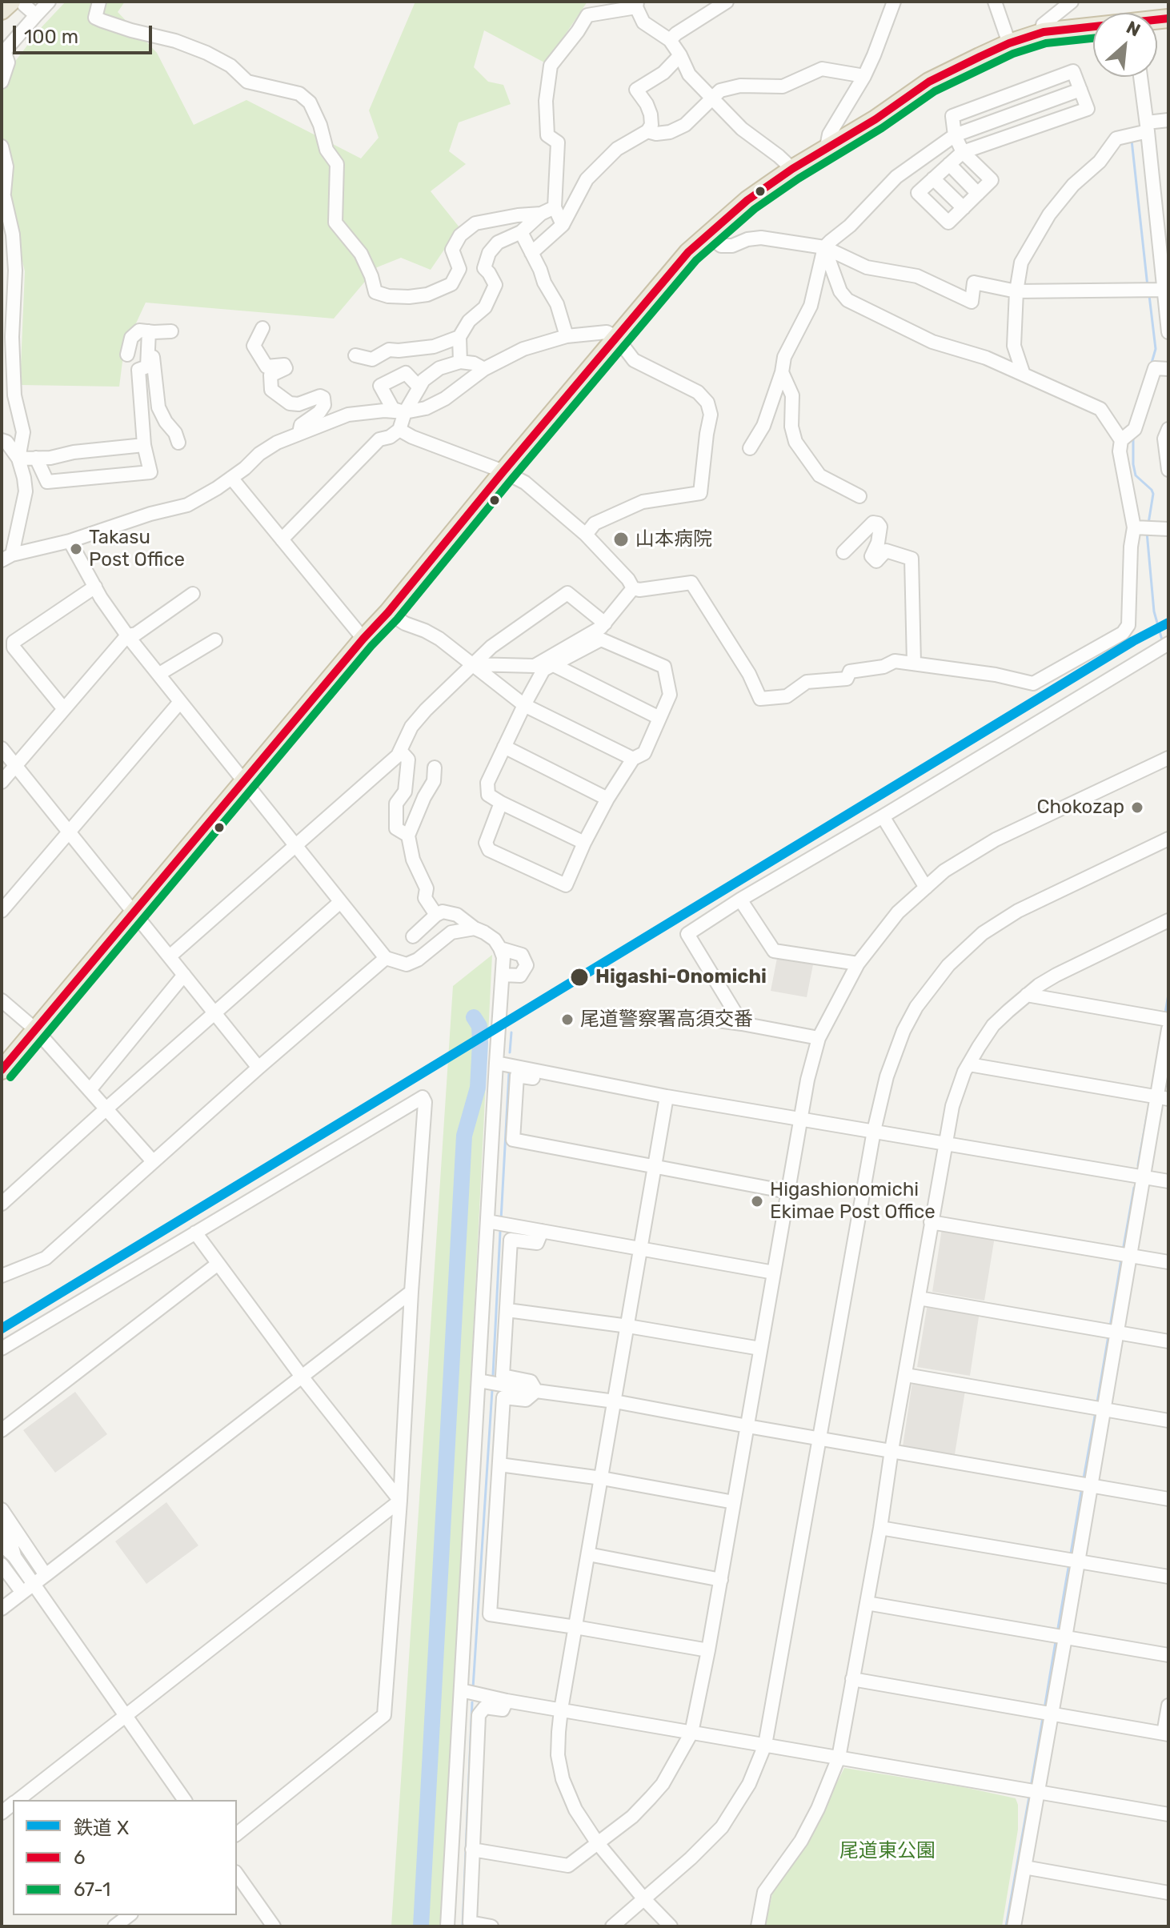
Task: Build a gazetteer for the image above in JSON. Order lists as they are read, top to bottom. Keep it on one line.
{"parks":["尾道東公園"],"places":["山本病院","Takasu Post Office","Chokozap","Higashi-Onomichi","尾道警察署高須交番","Higashionomichi Ekimae Post Office"],"lines":["transit line 6","transit line 67-1","rail line X"],"legend":["鉄道 X","6","67-1"],"scale_bar":"100 m","north":"top right"}
